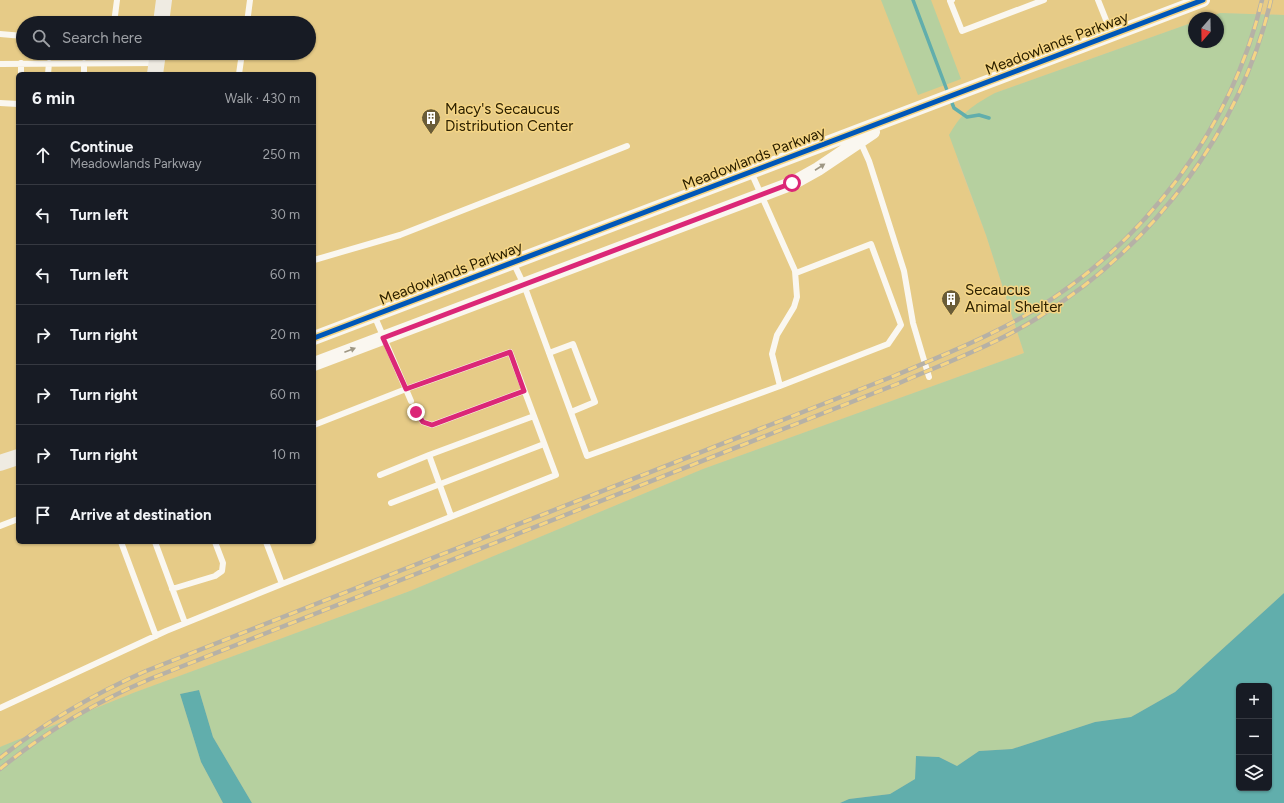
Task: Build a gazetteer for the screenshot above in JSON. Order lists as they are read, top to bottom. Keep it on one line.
{"streets":{"street":["Meadowlands Parkway"]},"places":{"building":["Macy's Secaucus Distribution Center","Secaucus Animal Shelter"]},"north":"bottom","page":{"search":"Search here","heading":["6 min","Walk · 430 m"],"list":[["Continue","Meadowlands Parkway","250 m"],["Turn left","30 m"],["Turn left","60 m"],["Turn right","20 m"],["Turn right","60 m"],["Turn right","10 m"],"Arrive at destination"],"map_buttons":["+","−"]}}
